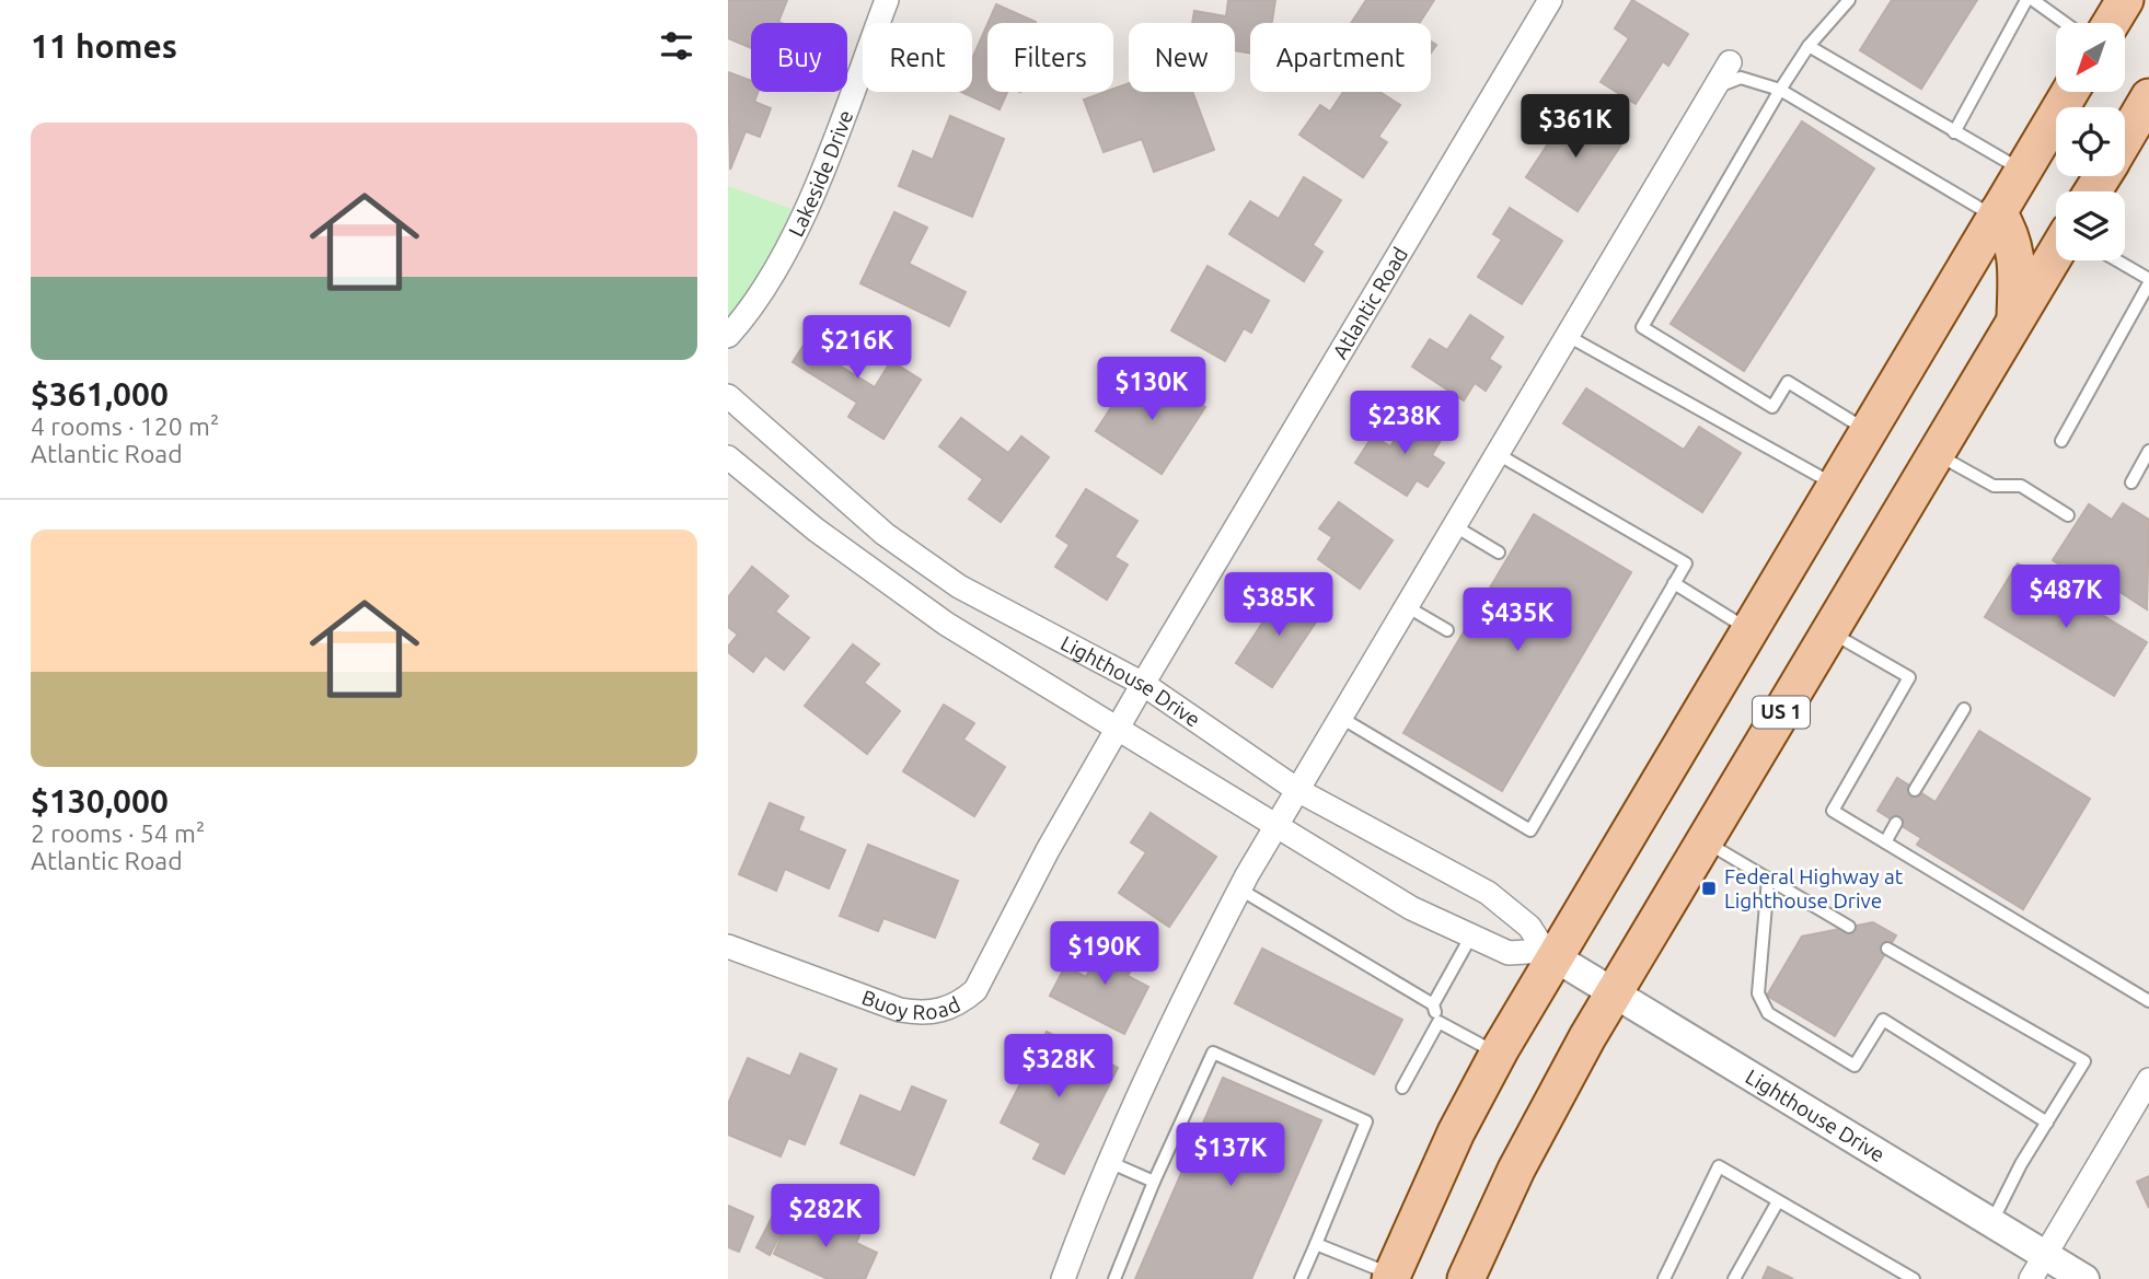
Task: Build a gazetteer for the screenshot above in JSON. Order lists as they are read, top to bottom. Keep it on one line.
{"streets":{"main road":["US 1"],"street":["Lakeside Drive","Atlantic Road","Lighthouse Drive","Buoy Road"]},"crossings":[["Atlantic Road","Lighthouse Drive"],["Atlantic Road","Buoy Road"],["Lighthouse Drive","US 1"],["Lighthouse Drive","Buoy Road"]],"places":{"transit":["Federal Highway at Lighthouse Drive"]},"north":"bottom left","page":{"heading":"11 homes","chip":["Buy","Rent","Filters","New","Apartment"],"list":[{"name":"$361,000","note":"4 rooms · 120 m² · Atlantic Road"},{"name":"$130,000","note":"2 rooms · 54 m² · Atlantic Road"}],"price":["$361K","$216K","$130K","$238K","$487K","$385K","$435K","$190K","$328K","$137K","$282K"]}}
